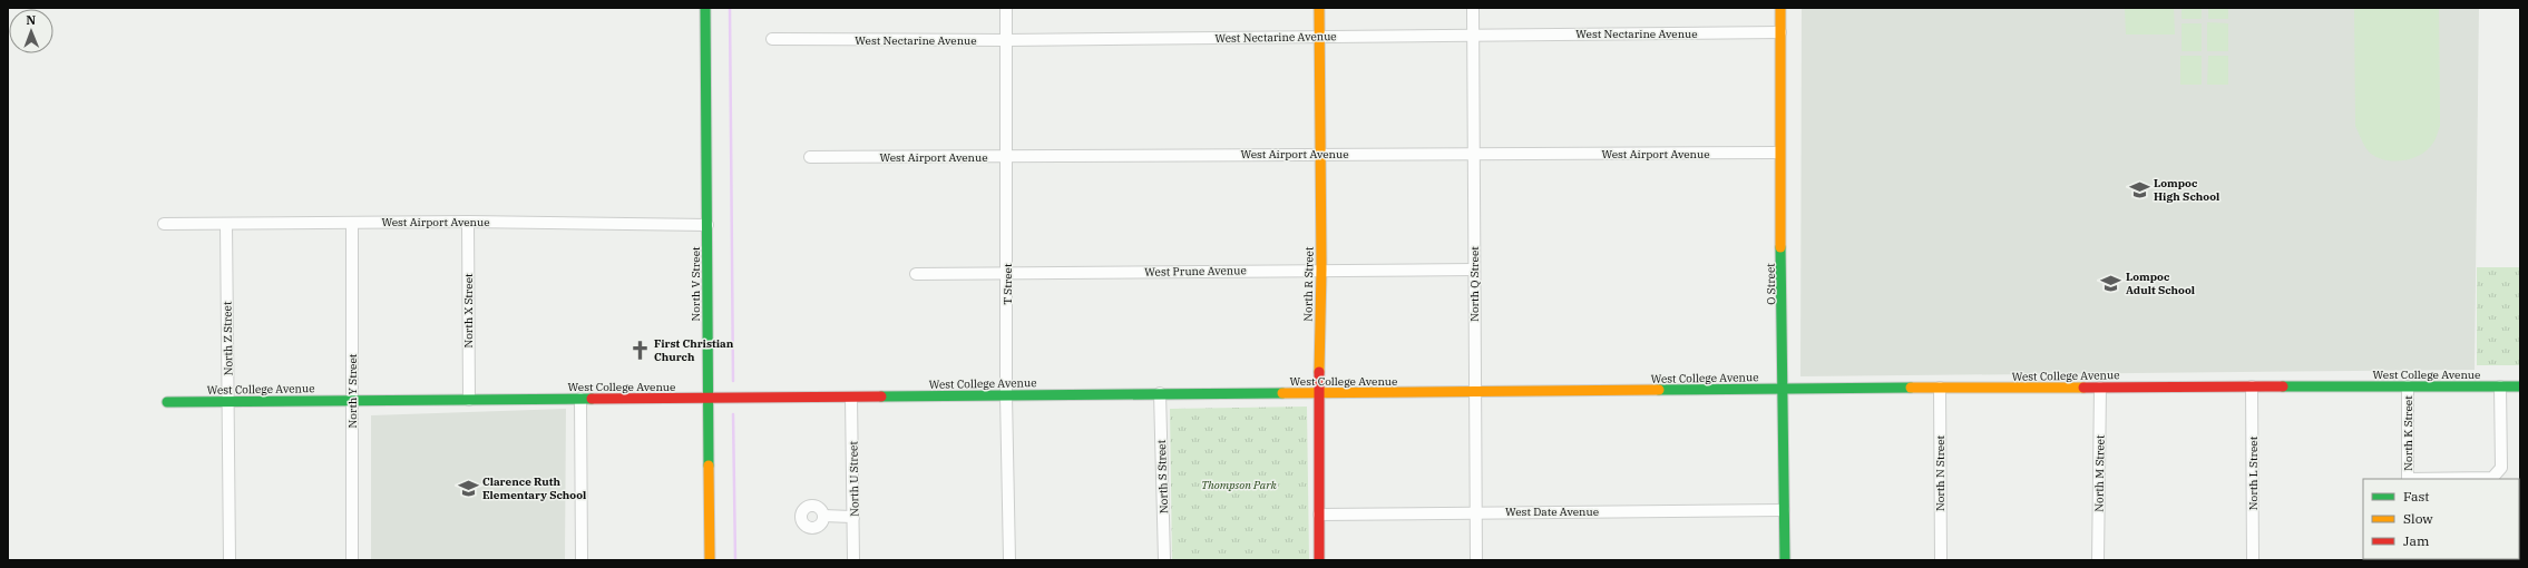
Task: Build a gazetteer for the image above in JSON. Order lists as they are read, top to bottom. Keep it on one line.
{"streets":{"street":["West Nectarine Avenue","West Airport Avenue","West Prune Avenue","North V Street","T Street","North R Street","North Q Street","O Street","North X Street","North Z Street","West College Avenue","North Y Street","North K Street","North N Street","North M Street","North L Street","North S Street","North U Street","West Date Avenue"]},"crossings":[["West Nectarine Avenue","T Street"],["West Nectarine Avenue","North R Street"],["West Nectarine Avenue","North Q Street"],["West Nectarine Avenue","O Street"],["West Airport Avenue","North V Street"],["West Airport Avenue","T Street"],["West Airport Avenue","North R Street"],["West Airport Avenue","North Q Street"],["West Airport Avenue","O Street"],["West Airport Avenue","North X Street"],["West Airport Avenue","North Z Street"],["West Airport Avenue","North Y Street"],["West Prune Avenue","T Street"],["West Prune Avenue","North R Street"],["West Prune Avenue","North Q Street"],["North V Street","West College Avenue"],["T Street","West College Avenue"],["North R Street","West College Avenue"],["North R Street","West Date Avenue"],["North Q Street","West College Avenue"],["North Q Street","West Date Avenue"],["O Street","West College Avenue"],["O Street","West Date Avenue"],["North X Street","West College Avenue"],["North Z Street","West College Avenue"],["West College Avenue","North Y Street"],["West College Avenue","North K Street"],["West College Avenue","North N Street"],["West College Avenue","North M Street"],["West College Avenue","North L Street"],["West College Avenue","North S Street"],["West College Avenue","North U Street"]],"parks":["Thompson Park"],"places":{"school or university":["Lompoc High School","Lompoc Adult School","Clarence Ruth Elementary School"],"church":["First Christian Church"]},"legend":["Fast","Slow","Jam"],"north":"top"}
